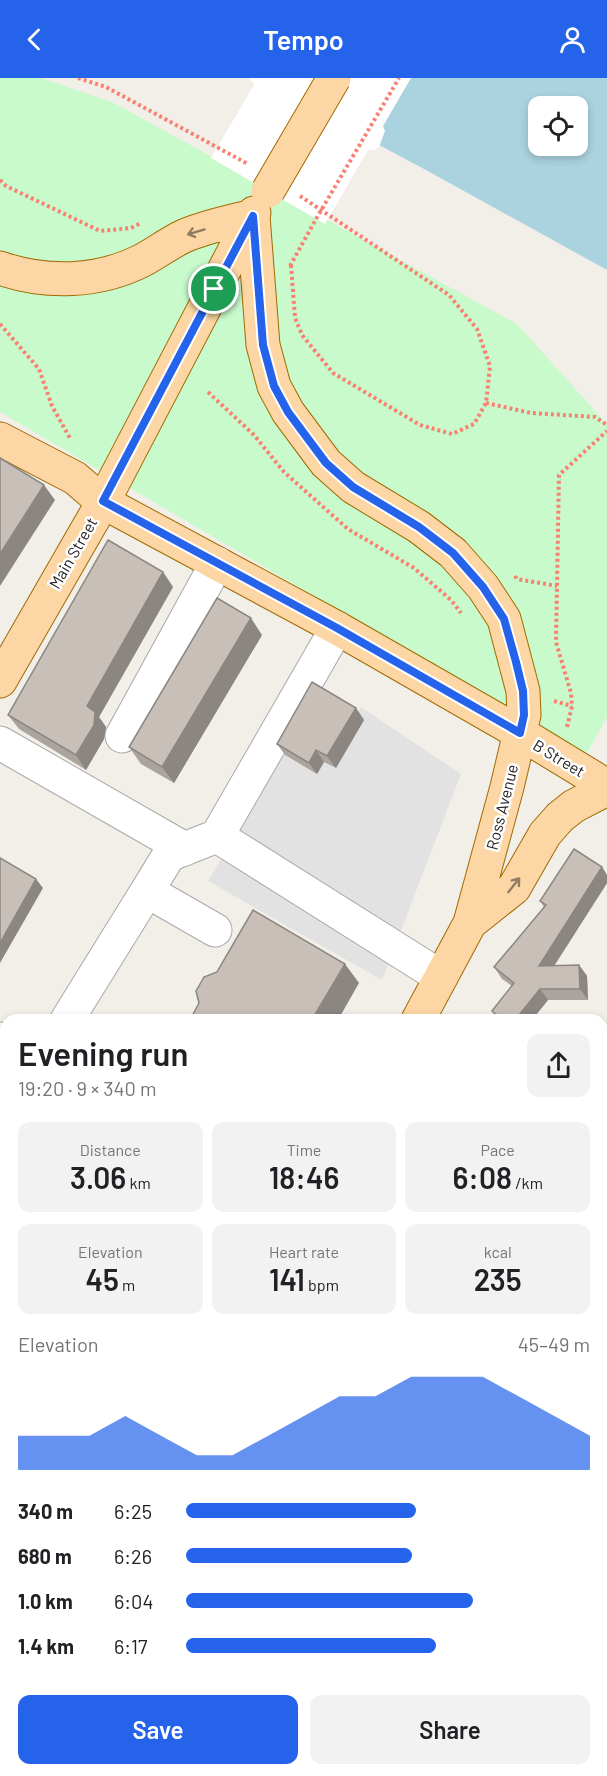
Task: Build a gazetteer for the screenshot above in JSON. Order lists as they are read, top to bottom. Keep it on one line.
{"streets":{"main road":["Main Street","B Street","Ross Avenue"]},"crossings":[["Main Street","B Street"],["Main Street","Ross Avenue"],["B Street","Ross Avenue"]],"page":{"header":"Tempo","heading":["Evening run","19:20 · 9 × 340 m"],"stats":[["Distance","3.06 km"],["Time","18:46"],["Pace","6:08 /km"],["Elevation","45 m"],["Heart rate","141 bpm"],["kcal","235"]],"chart":["Elevation","45–49 m"],"list":[{"name":"340 m","note":"6:25"},{"name":"680 m","note":"6:26"},{"name":"1.0 km","note":"6:04"},{"name":"1.4 km","note":"6:17"}],"buttons":["Save","Share"]}}
